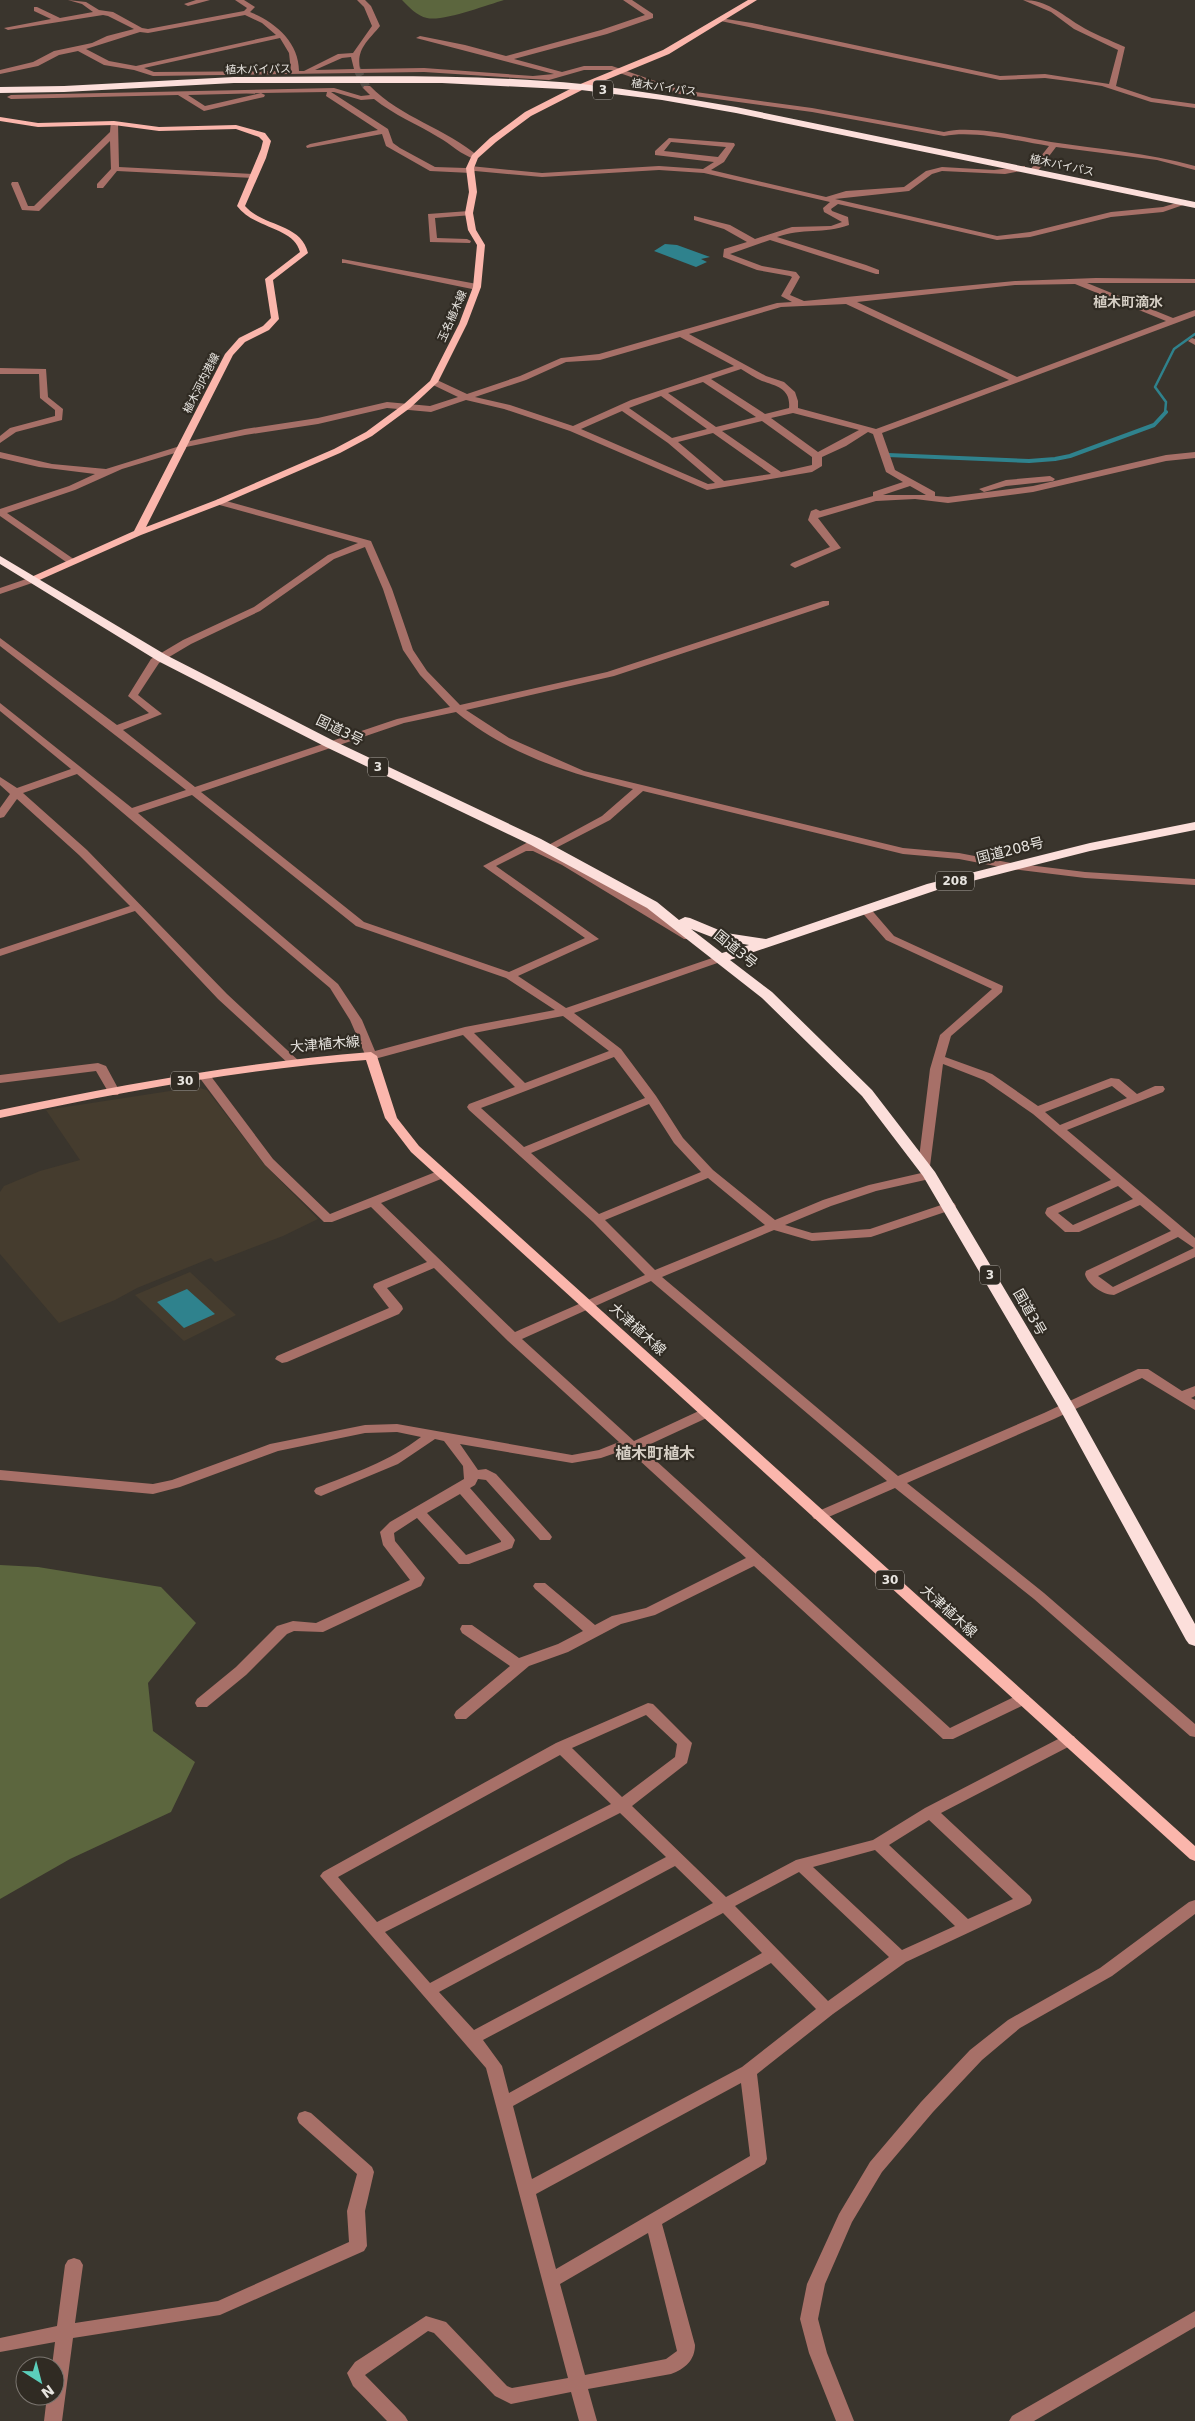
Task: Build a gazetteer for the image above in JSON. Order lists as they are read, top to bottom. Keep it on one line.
{"streets":{"highway":["植木バイパス","3","国道3号","国道208号","208"],"main road":["玉名植木線","植木河内港線","大津植木線","30"]},"crossings":[["玉名植木線","植木河内港線"],["国道3号","国道208号"]],"districts":["植木町滴水","植木町植木"],"north":"bottom right"}
